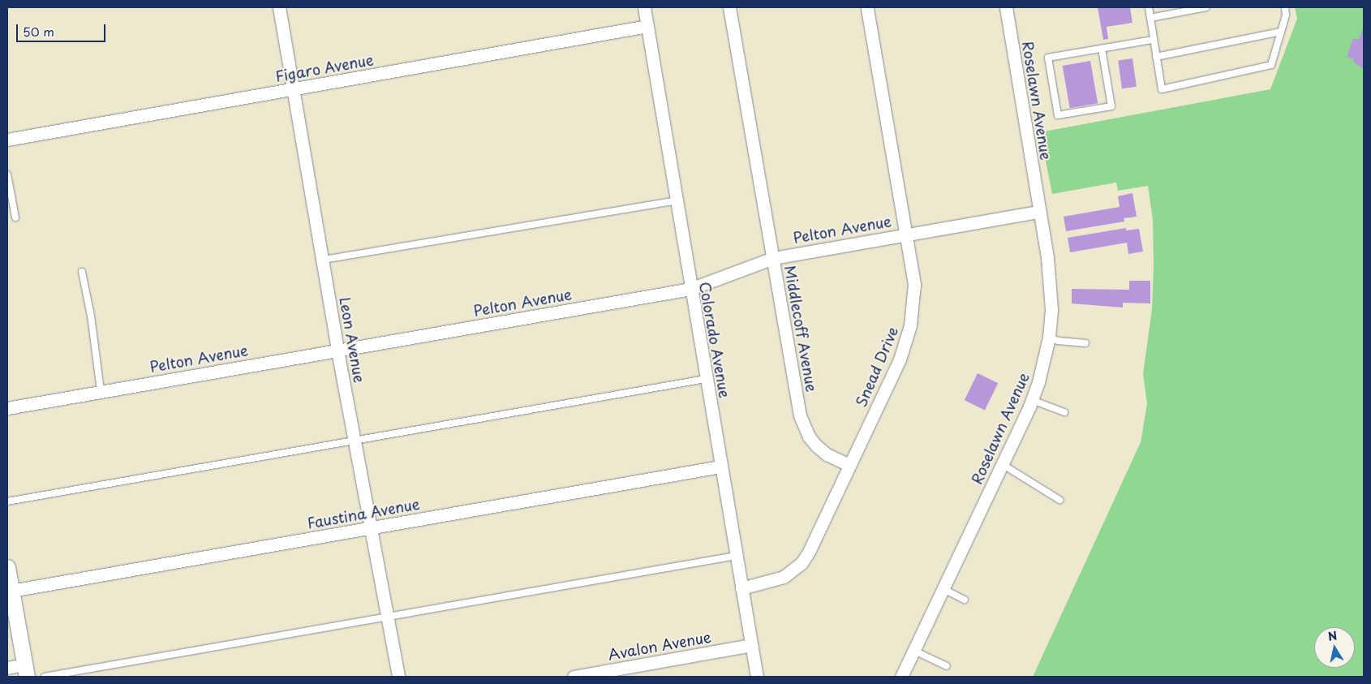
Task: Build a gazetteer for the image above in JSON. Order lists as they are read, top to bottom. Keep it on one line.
{"streets":{"street":["Figaro Avenue","Roselawn Avenue","Pelton Avenue","Middlecoff Avenue","Leon Avenue","Colorado Avenue","Snead Drive","Faustina Avenue","Avalon Avenue"]},"crossings":[["Figaro Avenue","Leon Avenue"],["Figaro Avenue","Colorado Avenue"],["Roselawn Avenue","Pelton Avenue"],["Pelton Avenue","Middlecoff Avenue"],["Pelton Avenue","Leon Avenue"],["Pelton Avenue","Colorado Avenue"],["Pelton Avenue","Snead Drive"],["Middlecoff Avenue","Snead Drive"],["Leon Avenue","Faustina Avenue"],["Colorado Avenue","Snead Drive"],["Colorado Avenue","Faustina Avenue"],["Colorado Avenue","Avalon Avenue"]],"scale_bar":"50 m","north":"top"}
